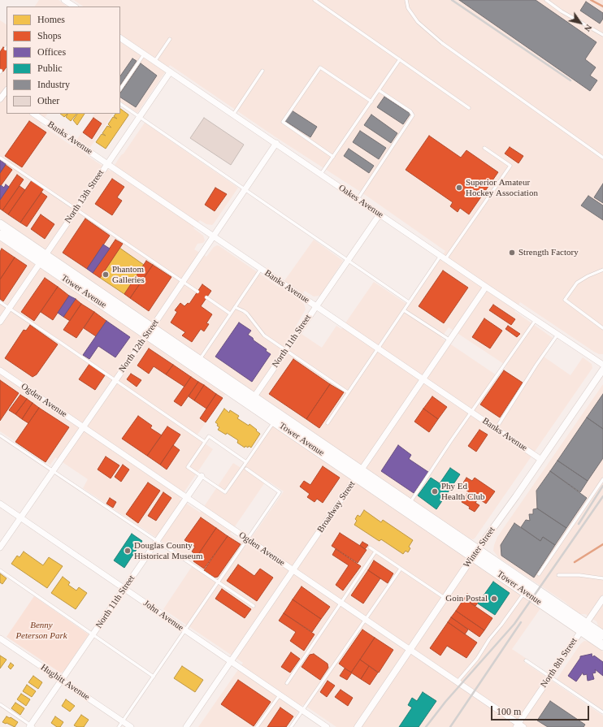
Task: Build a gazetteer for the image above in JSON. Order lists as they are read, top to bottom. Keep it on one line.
{"streets":{"main road":["Tower Avenue"],"street":["Banks Avenue","North 13th Street","Oakes Avenue","North 11th Street","North 12th Street","Ogden Avenue","Broadway Street","Winter Street","John Avenue","North 8th Street","Hughitt Avenue"]},"crossings":[["Banks Avenue","North 13th Street"],["Banks Avenue","North 11th Street"],["Banks Avenue","North 12th Street"],["Banks Avenue","Broadway Street"],["Banks Avenue","Winter Street"],["North 13th Street","Oakes Avenue"],["North 13th Street","Tower Avenue"],["Oakes Avenue","North 11th Street"],["Oakes Avenue","North 12th Street"],["Oakes Avenue","Broadway Street"],["Tower Avenue","North 11th Street"],["Tower Avenue","North 12th Street"],["Tower Avenue","Broadway Street"],["Tower Avenue","Winter Street"],["Tower Avenue","North 8th Street"],["North 11th Street","Ogden Avenue"],["North 11th Street","John Avenue"],["North 11th Street","Hughitt Avenue"],["North 12th Street","Ogden Avenue"],["North 12th Street","John Avenue"],["Ogden Avenue","Broadway Street"],["Ogden Avenue","Winter Street"],["Ogden Avenue","North 8th Street"],["Broadway Street","John Avenue"]],"parks":["Benny Peterson Park"],"places":["Superior Amateur Hockey Association","Strength Factory","Phantom Galleries","Phy Ed Health Club","Douglas County Historical Museum","Goin Postal"],"legend":["Homes","Shops","Offices","Public","Industry","Other"],"scale_bar":"100 m","north":"bottom right"}
